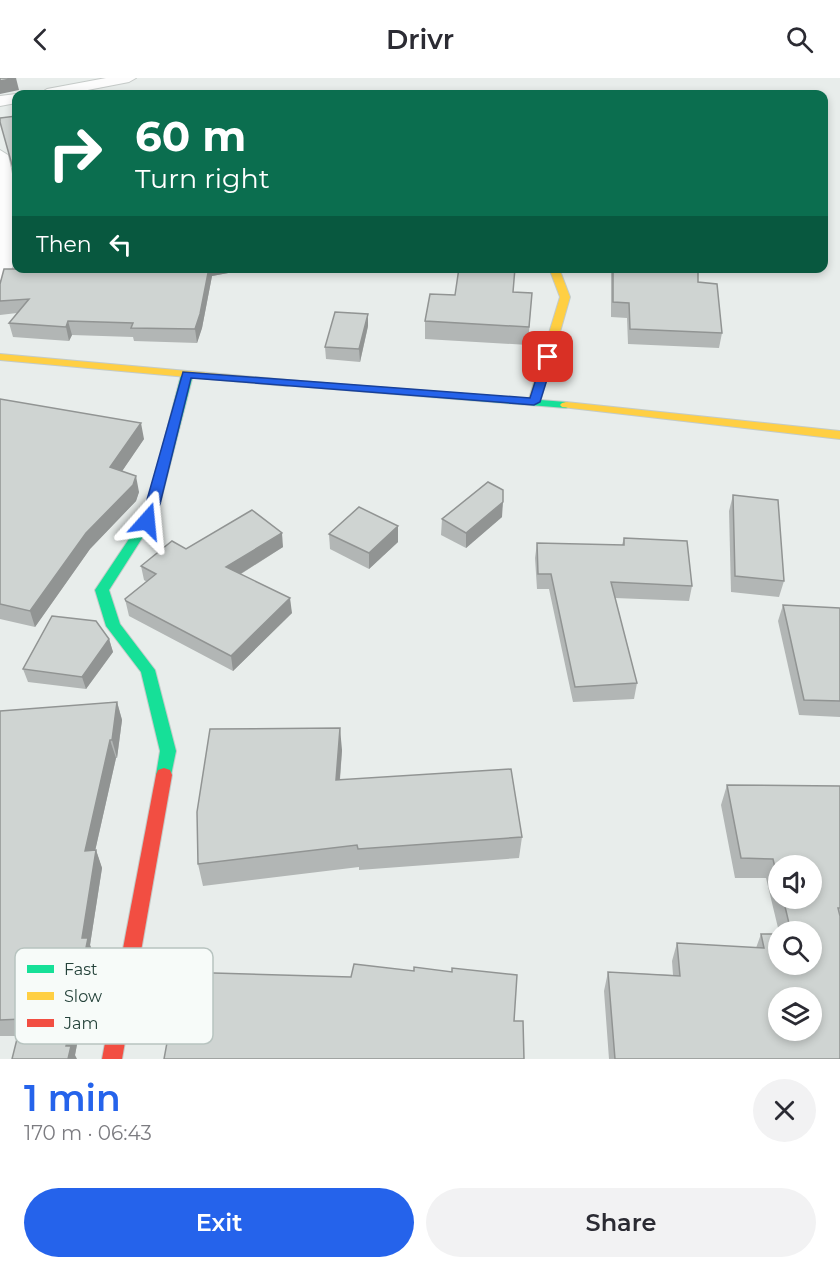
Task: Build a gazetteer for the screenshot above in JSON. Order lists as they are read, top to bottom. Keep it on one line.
{"legend":["Fast","Slow","Jam"],"page":{"header":"Drivr","turn":["60 m","Turn right"],"then":"Then","heading":["1 min","170 m · 06:43"],"buttons":["Exit","Share"]}}
